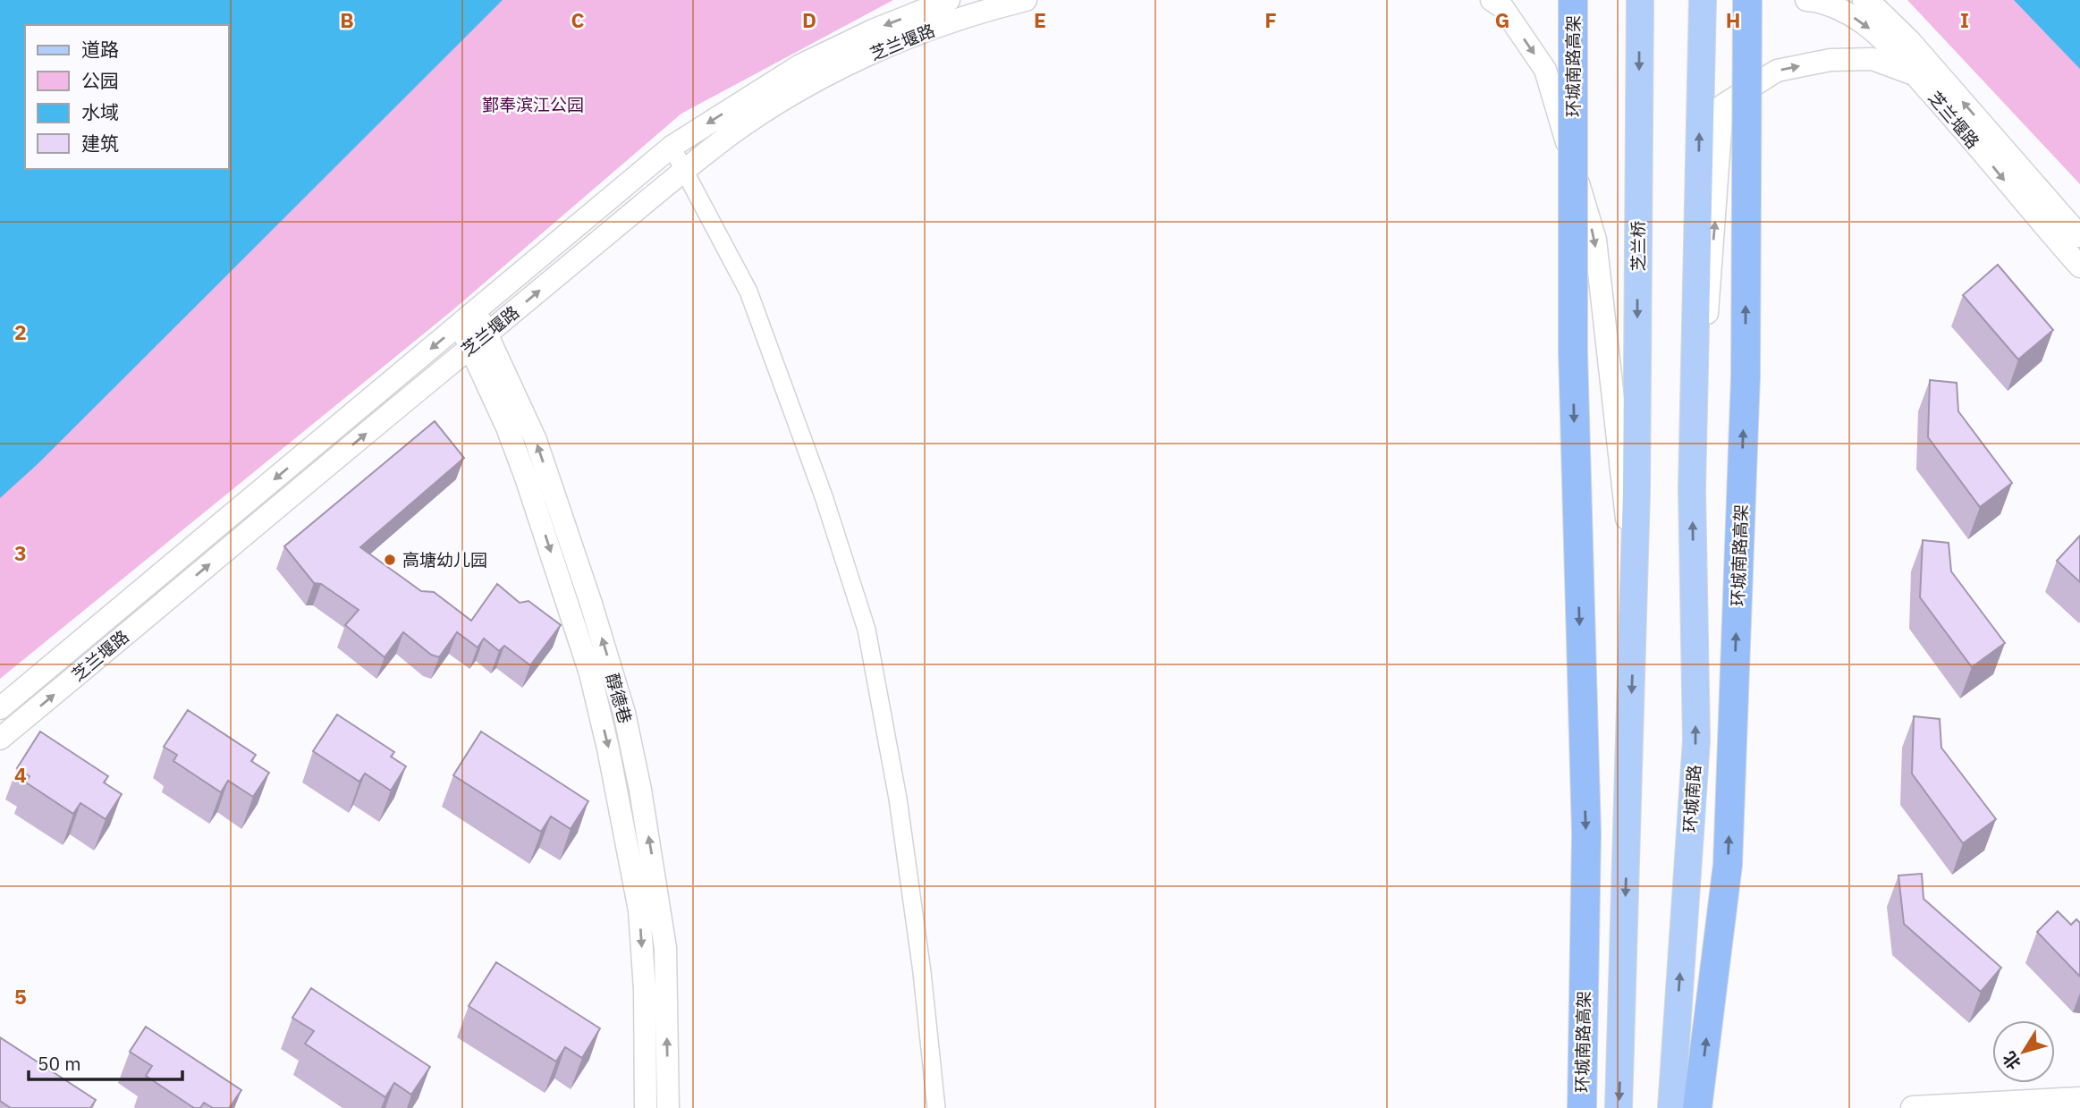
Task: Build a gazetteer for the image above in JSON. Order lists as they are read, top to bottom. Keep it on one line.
{"streets":{"highway":["环城南路高架"],"main road":["芝兰桥","环城南路"],"street":["芝兰堰路","醇德巷"]},"crossings":[["芝兰堰路","醇德巷"]],"parks":["鄞奉滨江公园"],"places":["高塘幼儿园"],"legend":["道路","公园","水域","建筑"],"scale_bar":"50 m","north":"bottom left","grid":{"columns":["B","C","D","E","F","G","H","I"],"rows":["2","3","4","5"]}}
